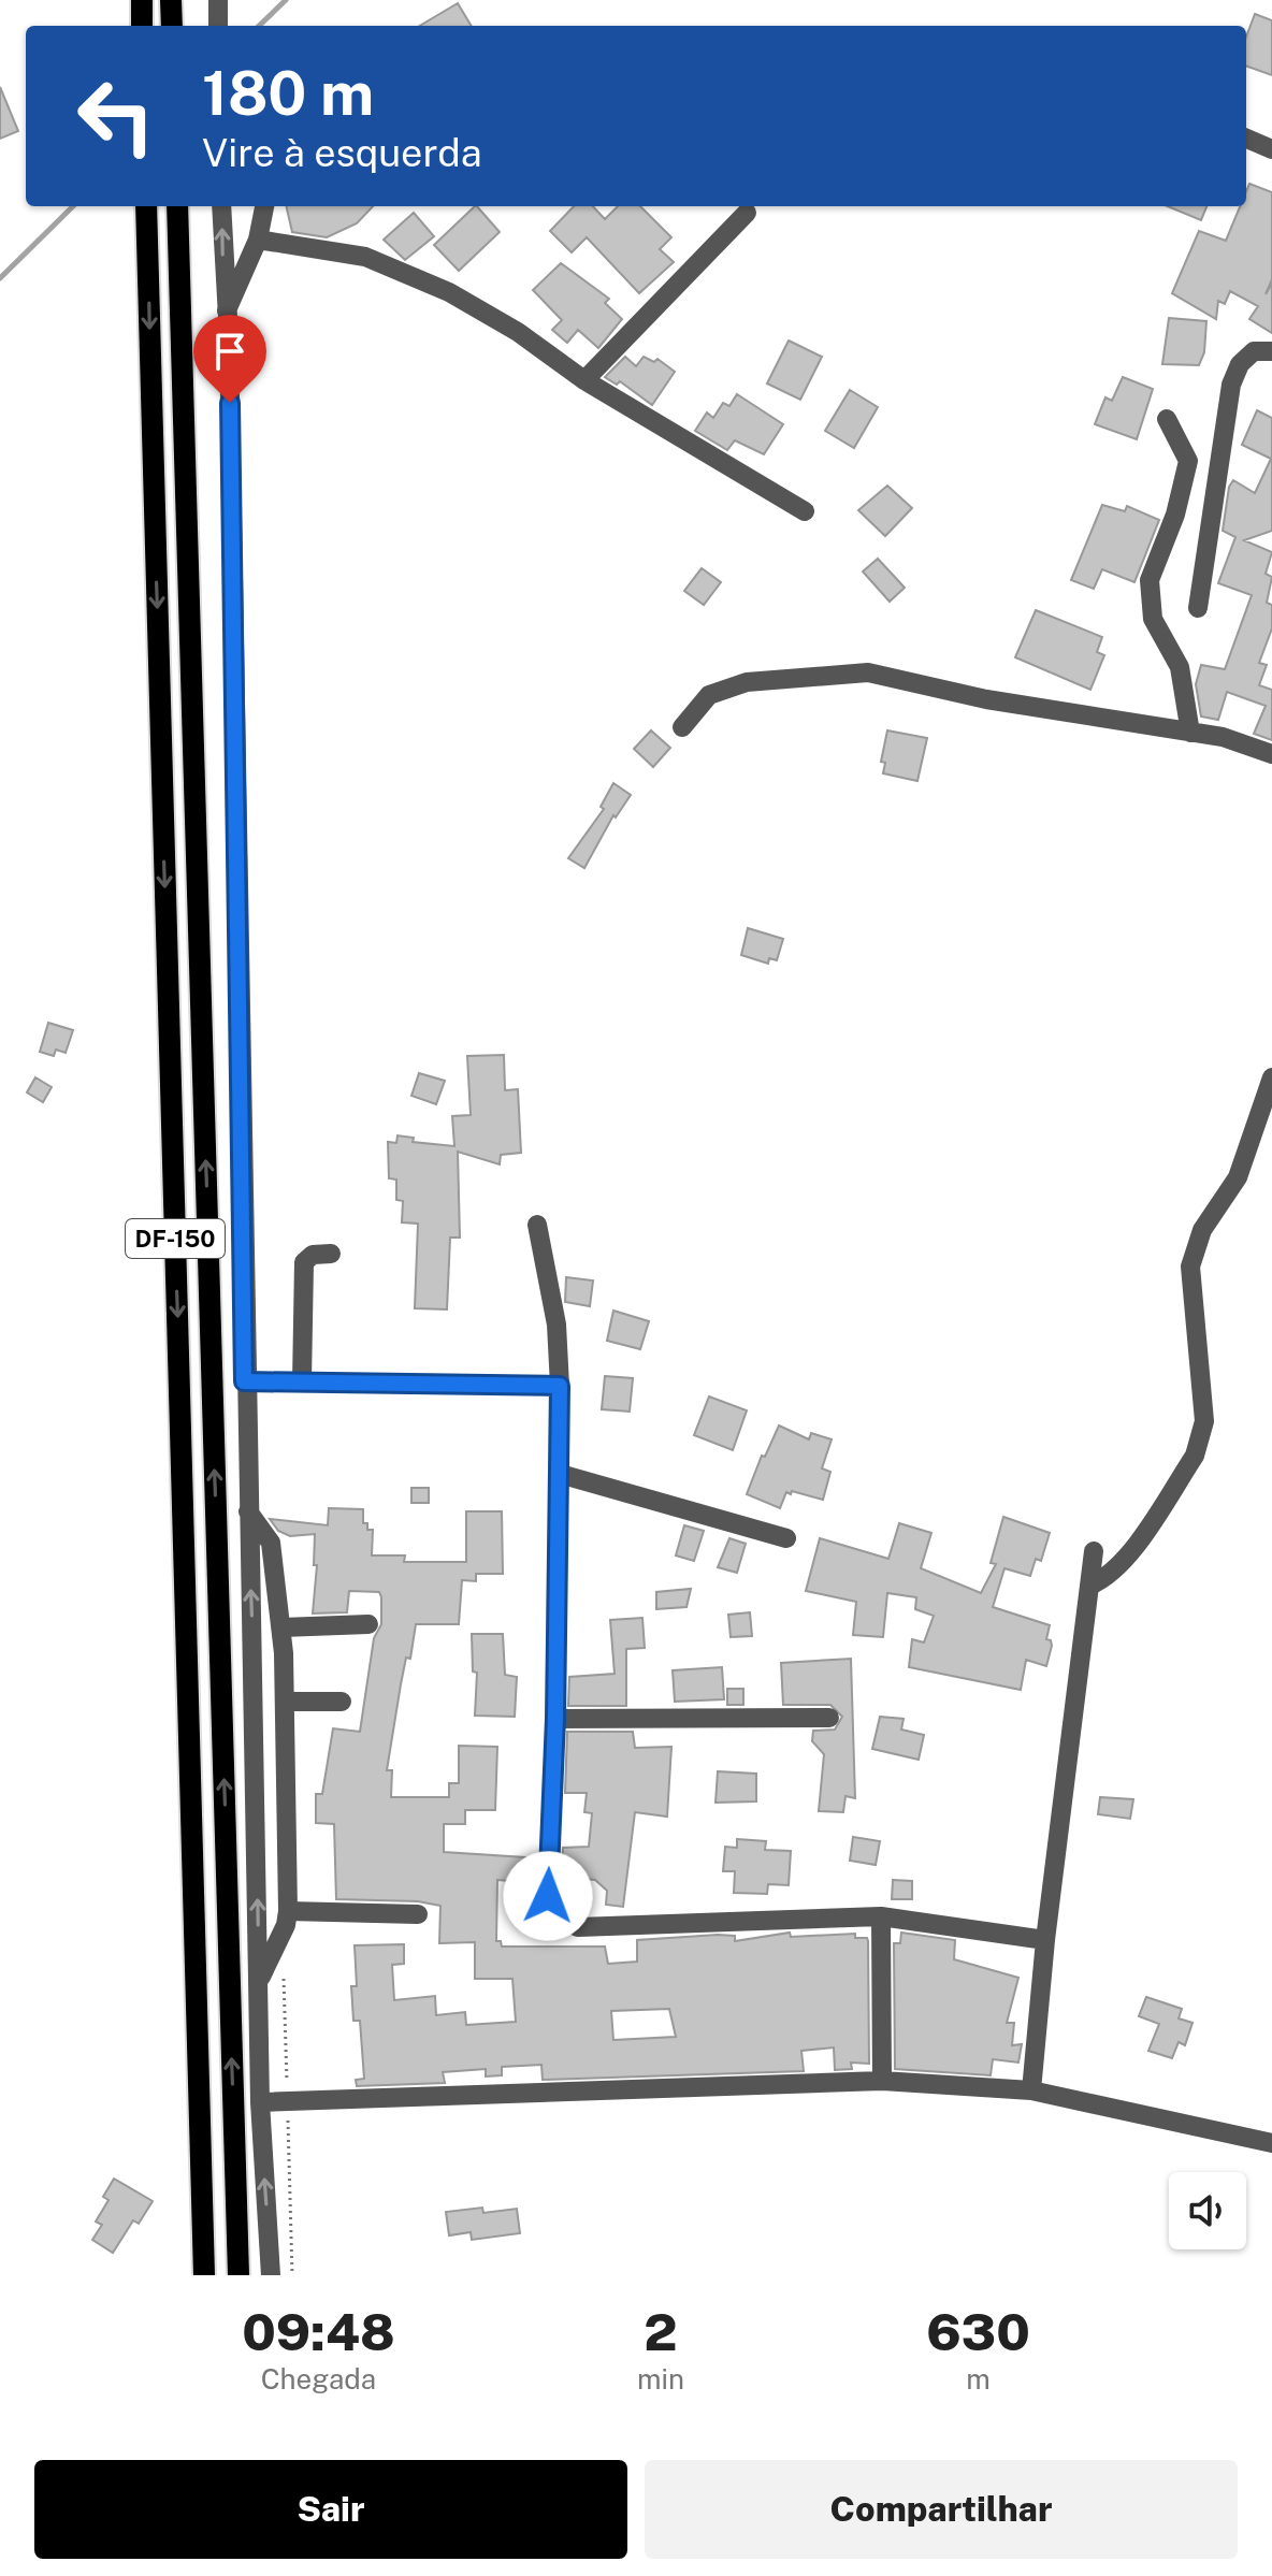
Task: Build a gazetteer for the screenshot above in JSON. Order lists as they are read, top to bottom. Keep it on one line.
{"streets":{"main road":["DF-150"]},"page":{"turn":["180 m","Vire à esquerda"],"eta":["09:48","Chegada","2","min","630","m"],"buttons":["Sair","Compartilhar"]}}
